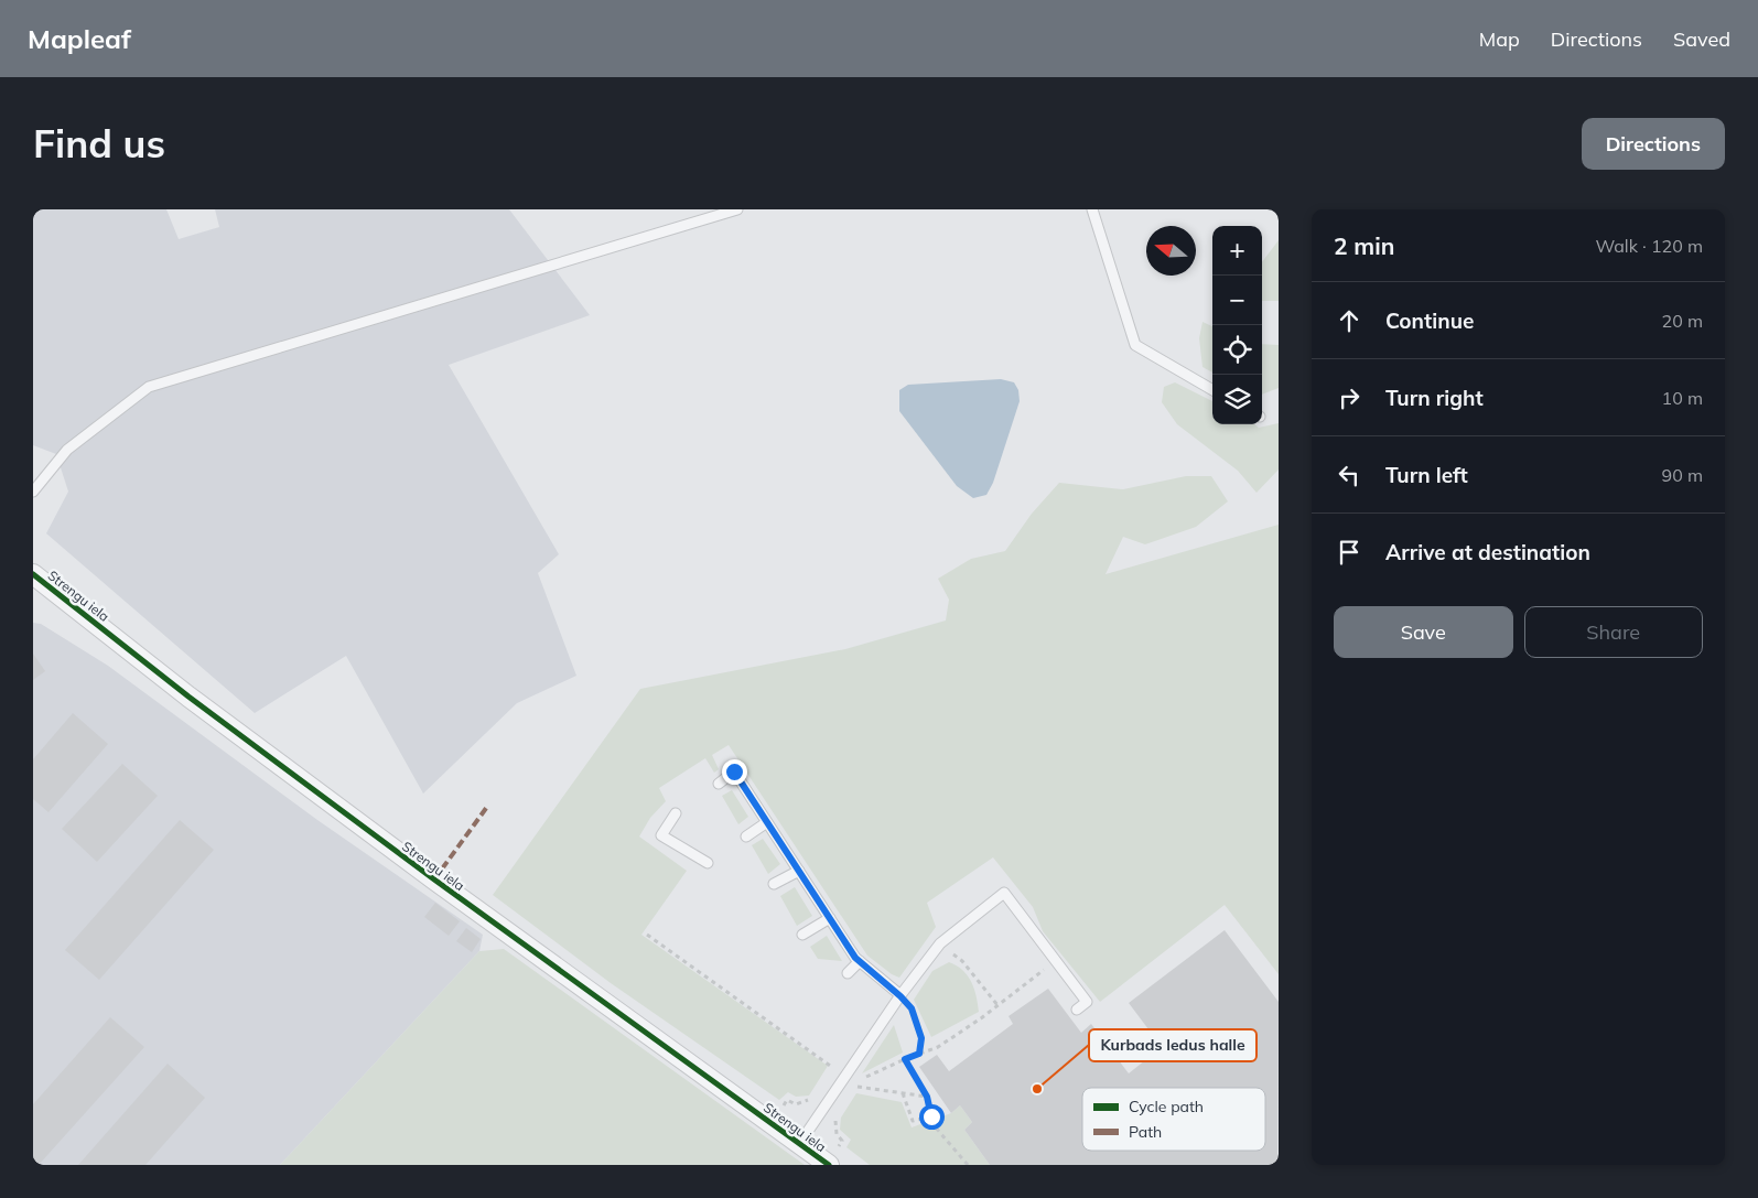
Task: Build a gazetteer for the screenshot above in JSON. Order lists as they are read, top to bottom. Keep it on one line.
{"streets":{"street":["Strengu iela"]},"places":["Kurbads ledus halle"],"legend":["Cycle path","Path"],"north":"left","page":{"header":"Mapleaf","nav":["Map","Directions","Saved"],"buttons":["Directions",["Save","Share"]],"title":"Find us","heading":["2 min","Walk · 120 m"],"map_buttons":["+","−"],"list":[["Continue","20 m"],["Turn right","10 m"],["Turn left","90 m"],"Arrive at destination"]}}
